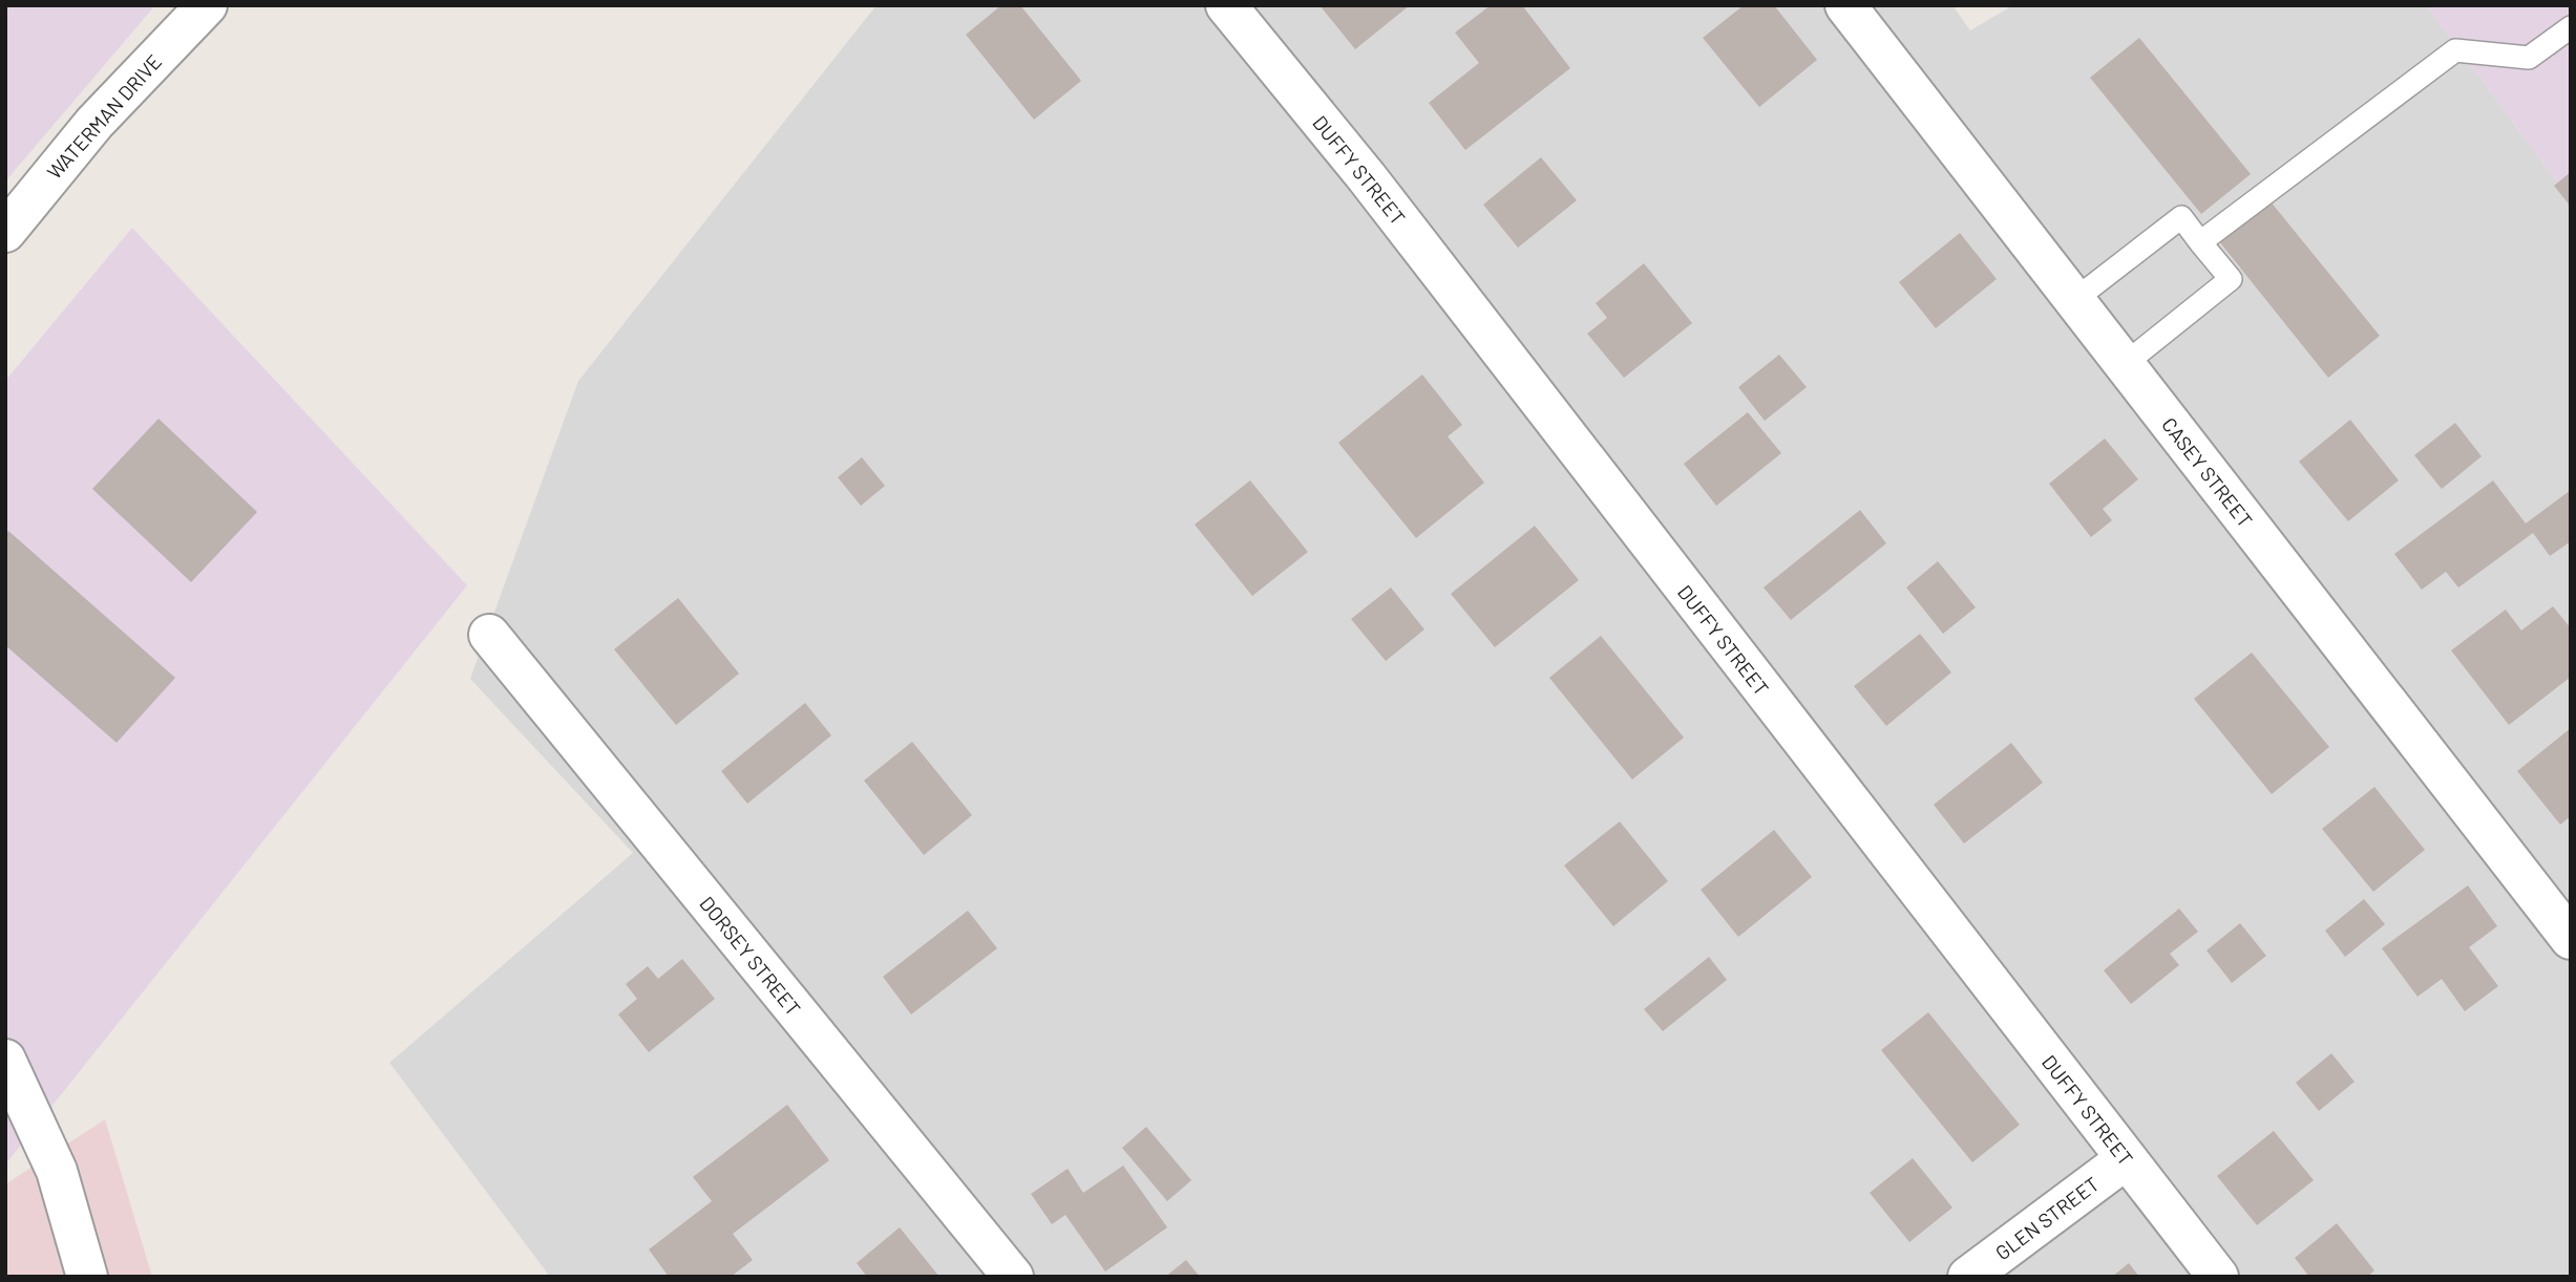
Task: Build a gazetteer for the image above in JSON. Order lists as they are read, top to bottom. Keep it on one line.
{"streets":{"street":["WATERMAN DRIVE","DUFFY STREET","CASEY STREET","DORSEY STREET","GLEN STREET"]},"crossings":[["DUFFY STREET","GLEN STREET"]]}
